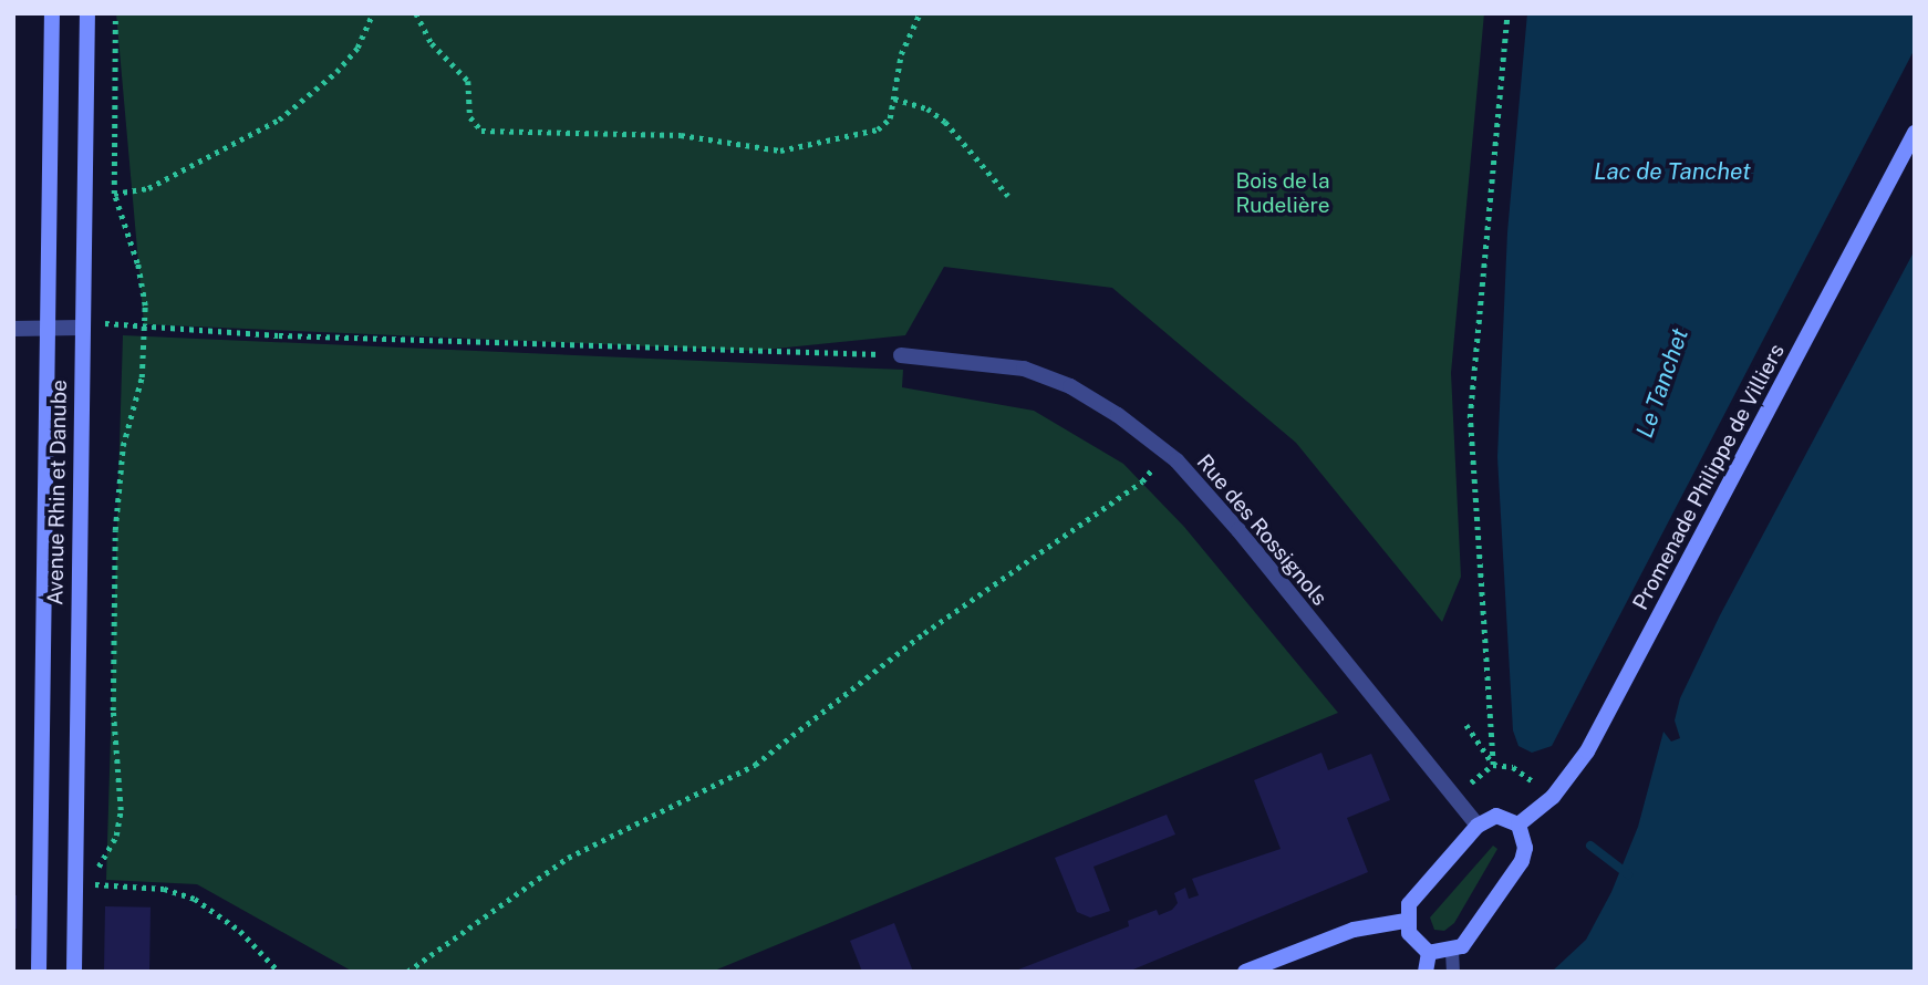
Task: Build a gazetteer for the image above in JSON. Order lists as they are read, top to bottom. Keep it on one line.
{"streets":{"street":["Promenade Philippe de Villiers","Avenue Rhin et Danube","Rue des Rossignols"]},"water":["Lac de Tanchet","Le Tanchet"],"parks":["Bois de la Rudelière"]}
